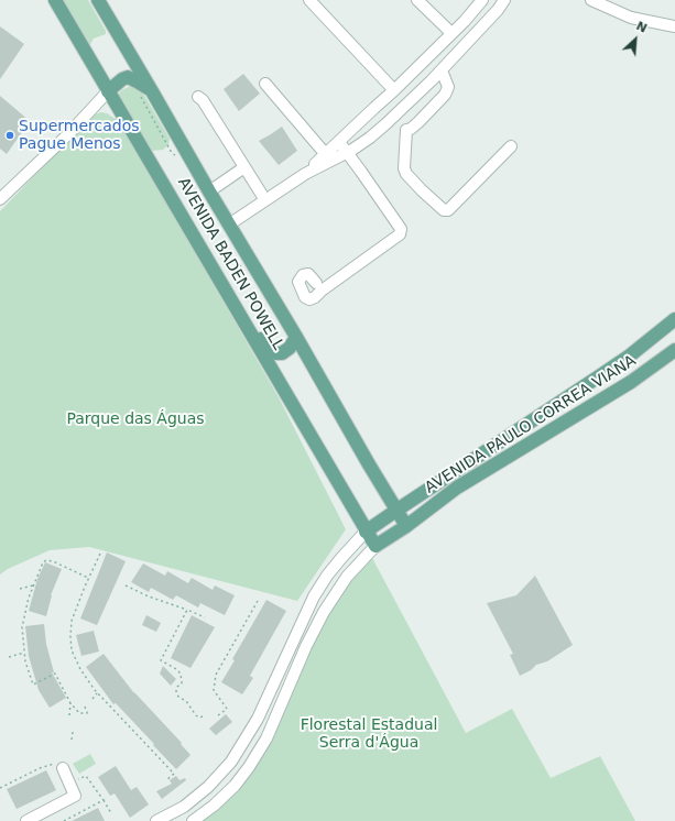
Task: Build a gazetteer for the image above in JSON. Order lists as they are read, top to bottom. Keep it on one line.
{"streets":{"main road":["AVENIDA BADEN POWELL","AVENIDA PAULO CORREA VIANA"]},"crossings":[["AVENIDA BADEN POWELL","AVENIDA PAULO CORREA VIANA"]],"parks":["Parque das Águas","Florestal Estadual Serra d'Água"],"places":["Supermercados Pague Menos"],"north":"top right"}
